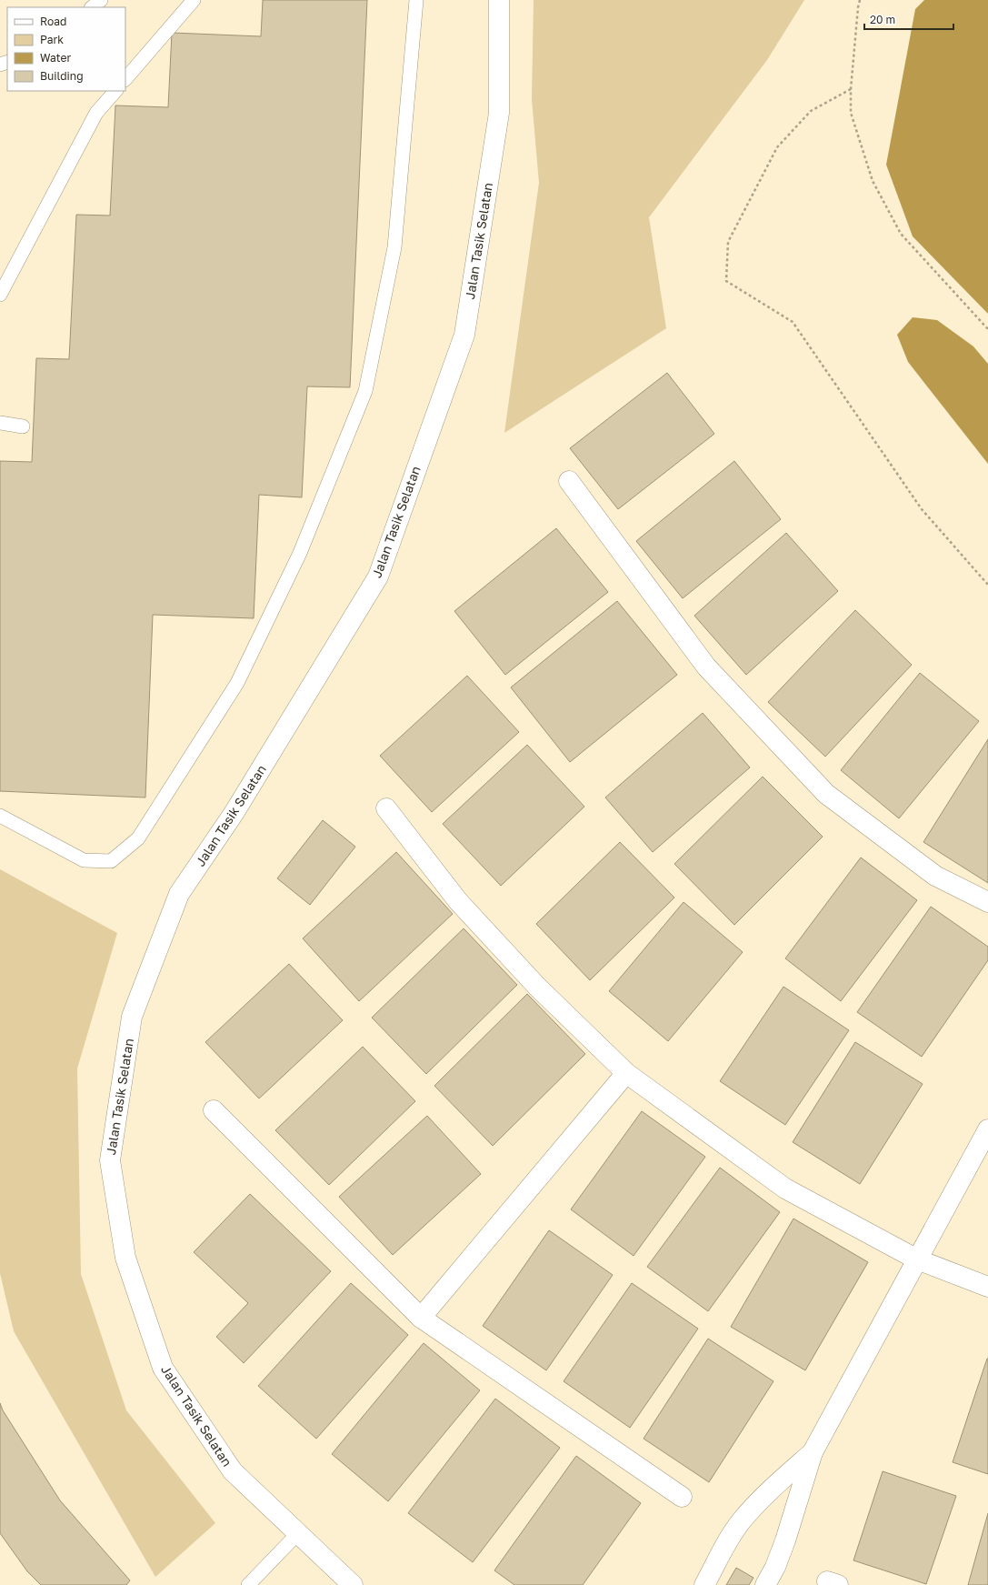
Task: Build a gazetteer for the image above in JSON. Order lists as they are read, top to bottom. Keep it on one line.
{"streets":{"street":["Jalan Tasik Selatan"]},"legend":["Road","Park","Water","Building"],"scale_bar":"20 m"}
